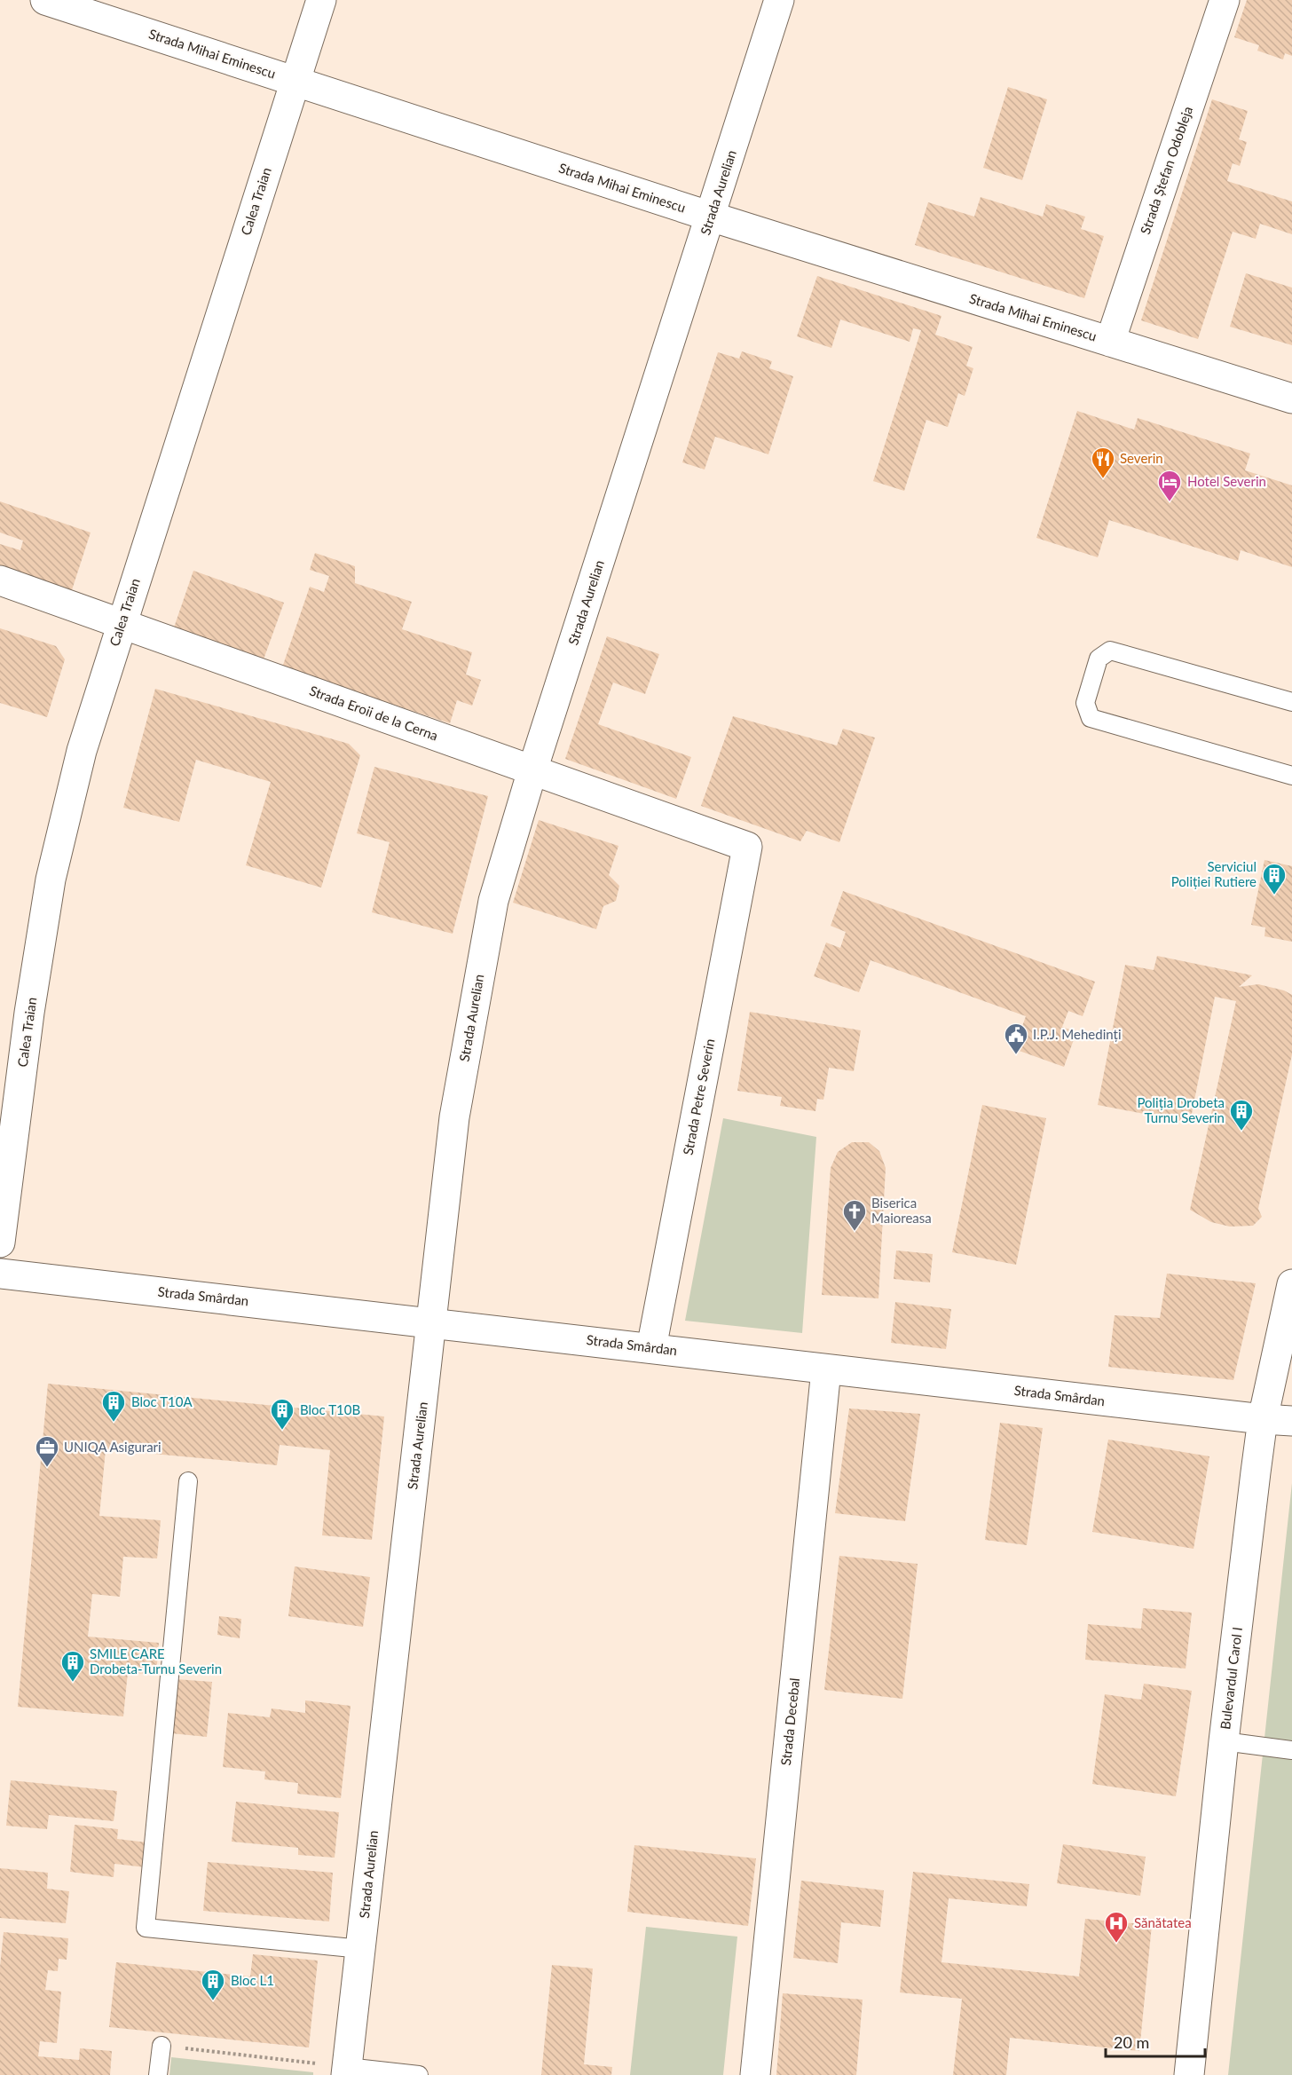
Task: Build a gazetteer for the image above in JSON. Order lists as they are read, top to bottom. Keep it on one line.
{"streets":{"street":["Strada Mihai Eminescu","Strada Ștefan Odobleja","Strada Aurelian","Calea Traian","Strada Eroii de la Cerna","Strada Petre Severin","Strada Smârdan","Bulevardul Carol I","Strada Decebal"]},"crossings":[["Strada Mihai Eminescu","Strada Ștefan Odobleja"],["Strada Mihai Eminescu","Strada Aurelian"],["Strada Mihai Eminescu","Calea Traian"],["Strada Aurelian","Strada Eroii de la Cerna"],["Strada Aurelian","Strada Smârdan"],["Calea Traian","Strada Eroii de la Cerna"],["Strada Eroii de la Cerna","Strada Petre Severin"],["Strada Petre Severin","Strada Smârdan"],["Strada Smârdan","Bulevardul Carol I"],["Strada Smârdan","Strada Decebal"]],"places":{"restaurant":["Severin"],"hotel":["Hotel Severin"],"building":["Serviciul Poliției Rutiere","Poliția Drobeta Turnu Severin","Bloc T10A","Bloc T10B","SMILE CARE Drobeta-Turnu Severin","Bloc L1"],"public building":["I.P.J. Mehedinți"],"church":["Biserica Maioreasa"],"office":["UNIQA Asigurari"],"hospital":["Sănătatea"]},"scale_bar":"20 m"}
